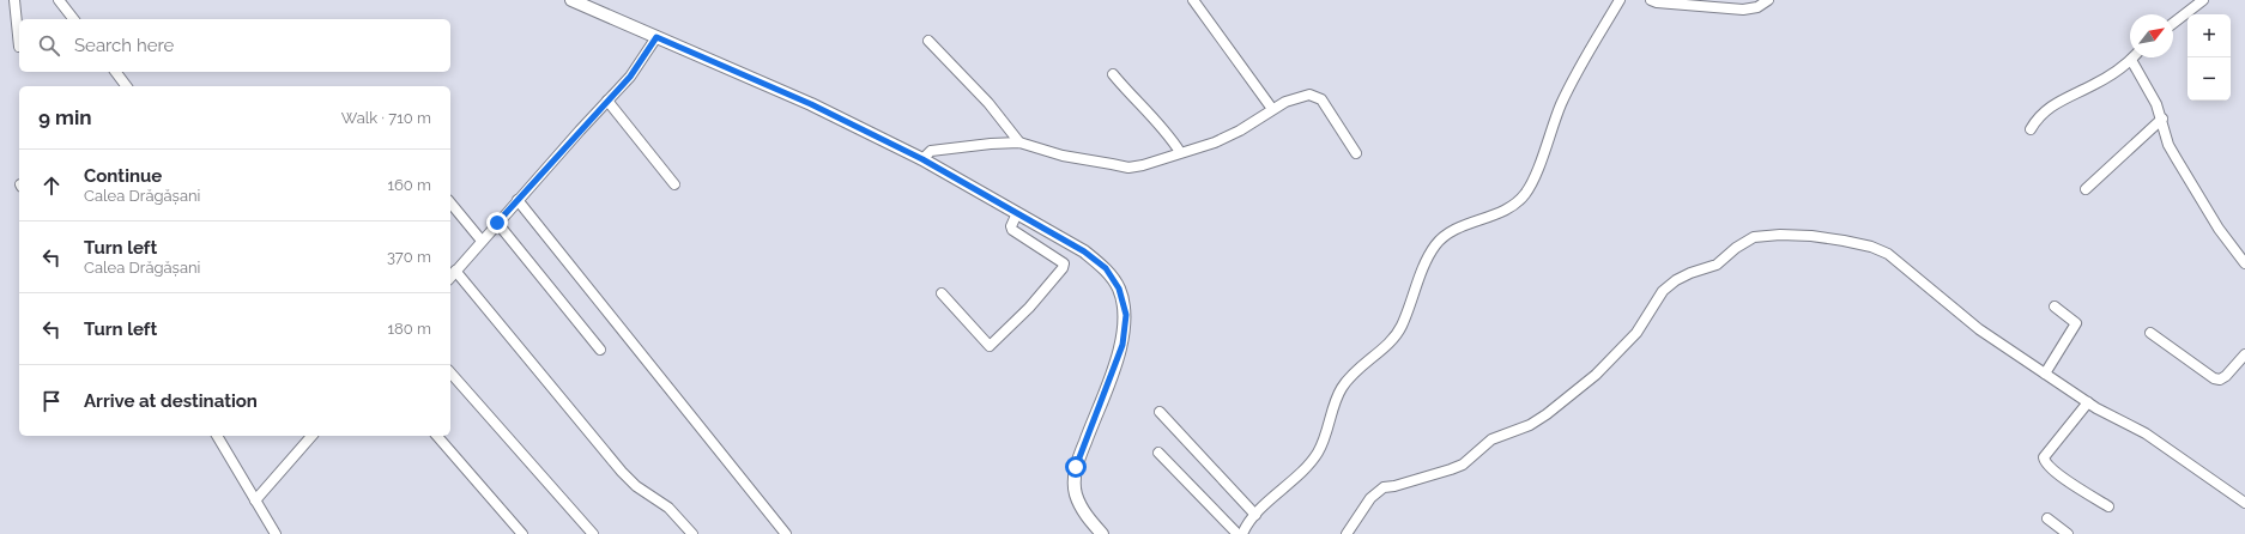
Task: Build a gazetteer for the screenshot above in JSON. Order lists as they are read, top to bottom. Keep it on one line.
{"north":"top right","page":{"map_buttons":["+","−"],"search":"Search here","heading":["9 min","Walk · 710 m"],"list":[["Continue","Calea Drăgășani","160 m"],["Turn left","Calea Drăgășani","370 m"],["Turn left","180 m"],"Arrive at destination"]}}
